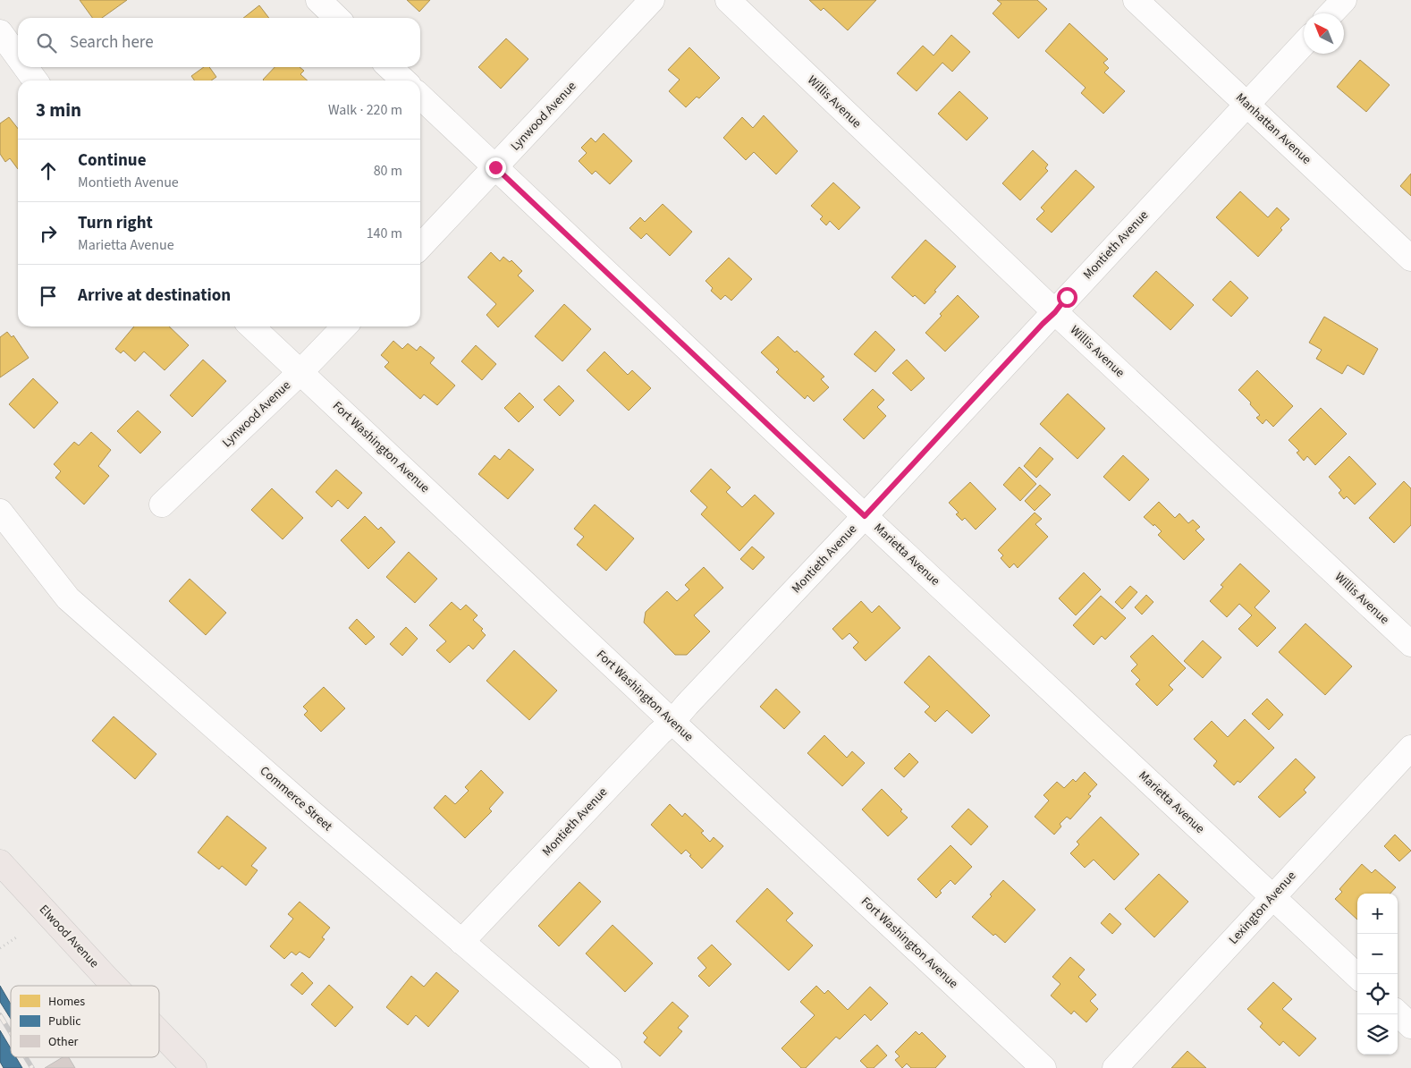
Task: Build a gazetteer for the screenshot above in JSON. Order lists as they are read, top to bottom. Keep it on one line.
{"streets":{"main road":["Elwood Avenue"],"street":["Willis Avenue","Lynwood Avenue","Manhattan Avenue","Montieth Avenue","Fort Washington Avenue","Marietta Avenue","Commerce Street","Lexington Avenue"]},"crossings":[["Willis Avenue","Montieth Avenue"],["Lynwood Avenue","Fort Washington Avenue"],["Lynwood Avenue","Marietta Avenue"],["Manhattan Avenue","Montieth Avenue"],["Montieth Avenue","Fort Washington Avenue"],["Montieth Avenue","Marietta Avenue"],["Montieth Avenue","Commerce Street"],["Marietta Avenue","Lexington Avenue"]],"legend":["Homes","Public","Other"],"north":"top left","page":{"search":"Search here","heading":["3 min","Walk · 220 m"],"list":[["Continue","Montieth Avenue","80 m"],["Turn right","Marietta Avenue","140 m"],"Arrive at destination"],"map_buttons":["+","−"]}}
